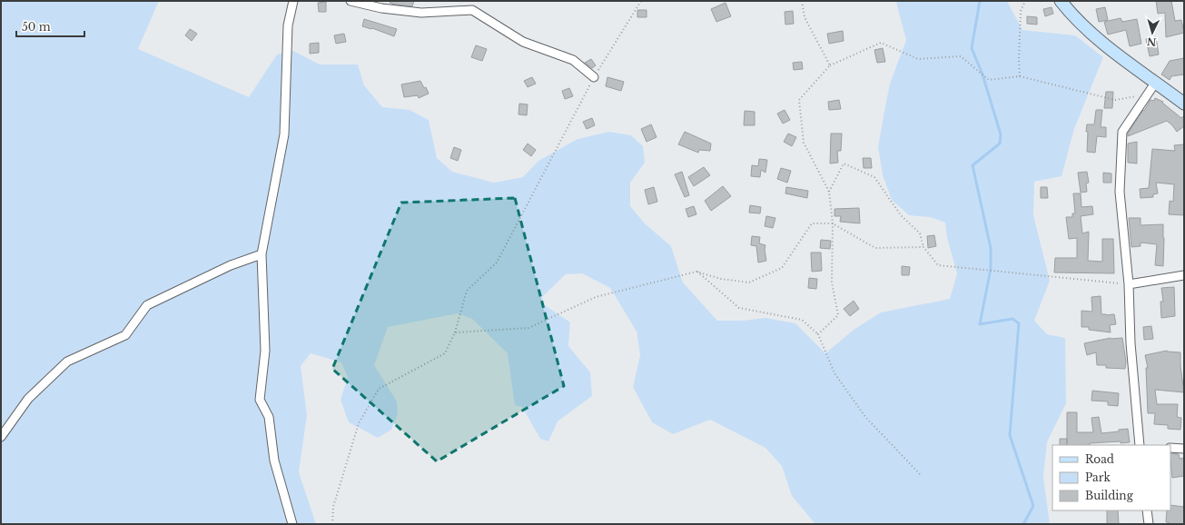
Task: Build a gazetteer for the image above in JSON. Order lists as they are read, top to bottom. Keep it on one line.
{"legend":["Road","Park","Building"],"scale_bar":"50 m","north":"bottom"}
